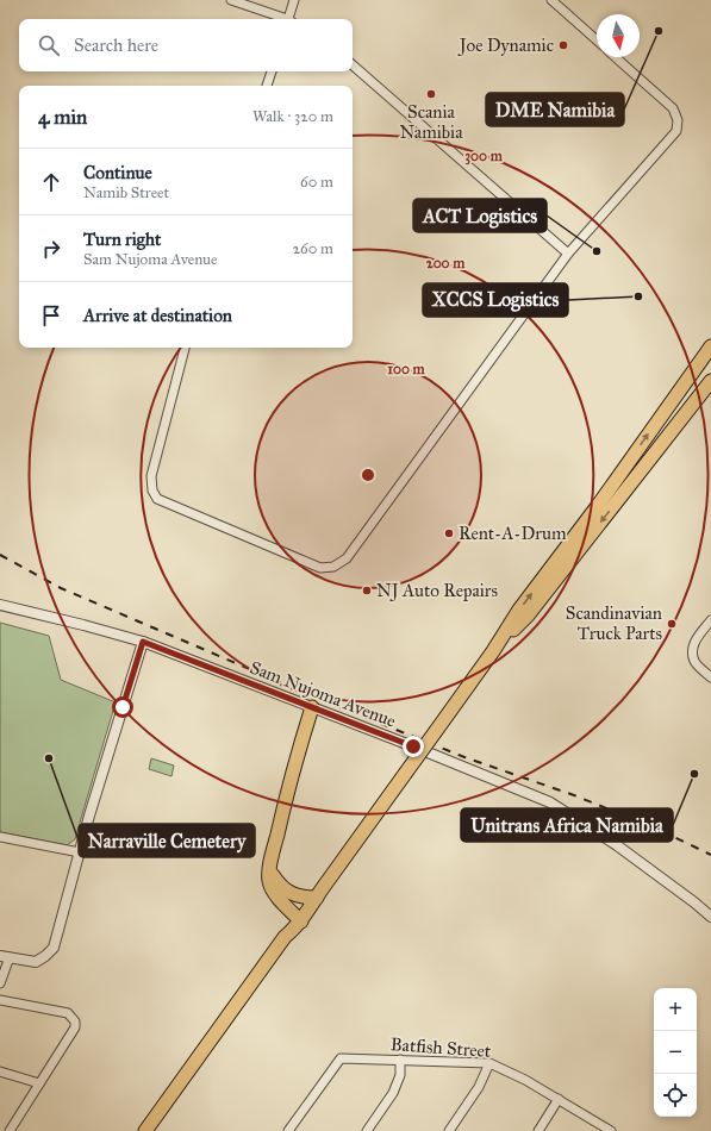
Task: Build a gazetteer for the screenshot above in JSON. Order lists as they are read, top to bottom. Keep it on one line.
{"streets":{"street":["Sam Nujoma Avenue","Batfish Street"]},"places":["DME Namibia","Joe Dynamic","Scania Namibia","ACT Logistics","XCCS Logistics","Rent-A-Drum","NJ Auto Repairs","Scandinavian Truck Parts","Narraville Cemetery","Unitrans Africa Namibia"],"north":"bottom","page":{"search":"Search here","heading":["4 min","Walk · 320 m"],"list":[["Continue","Namib Street","60 m"],["Turn right","Sam Nujoma Avenue","260 m"],"Arrive at destination"],"map_buttons":["+","−"]},"rings":["300 m","200 m","100 m"]}
